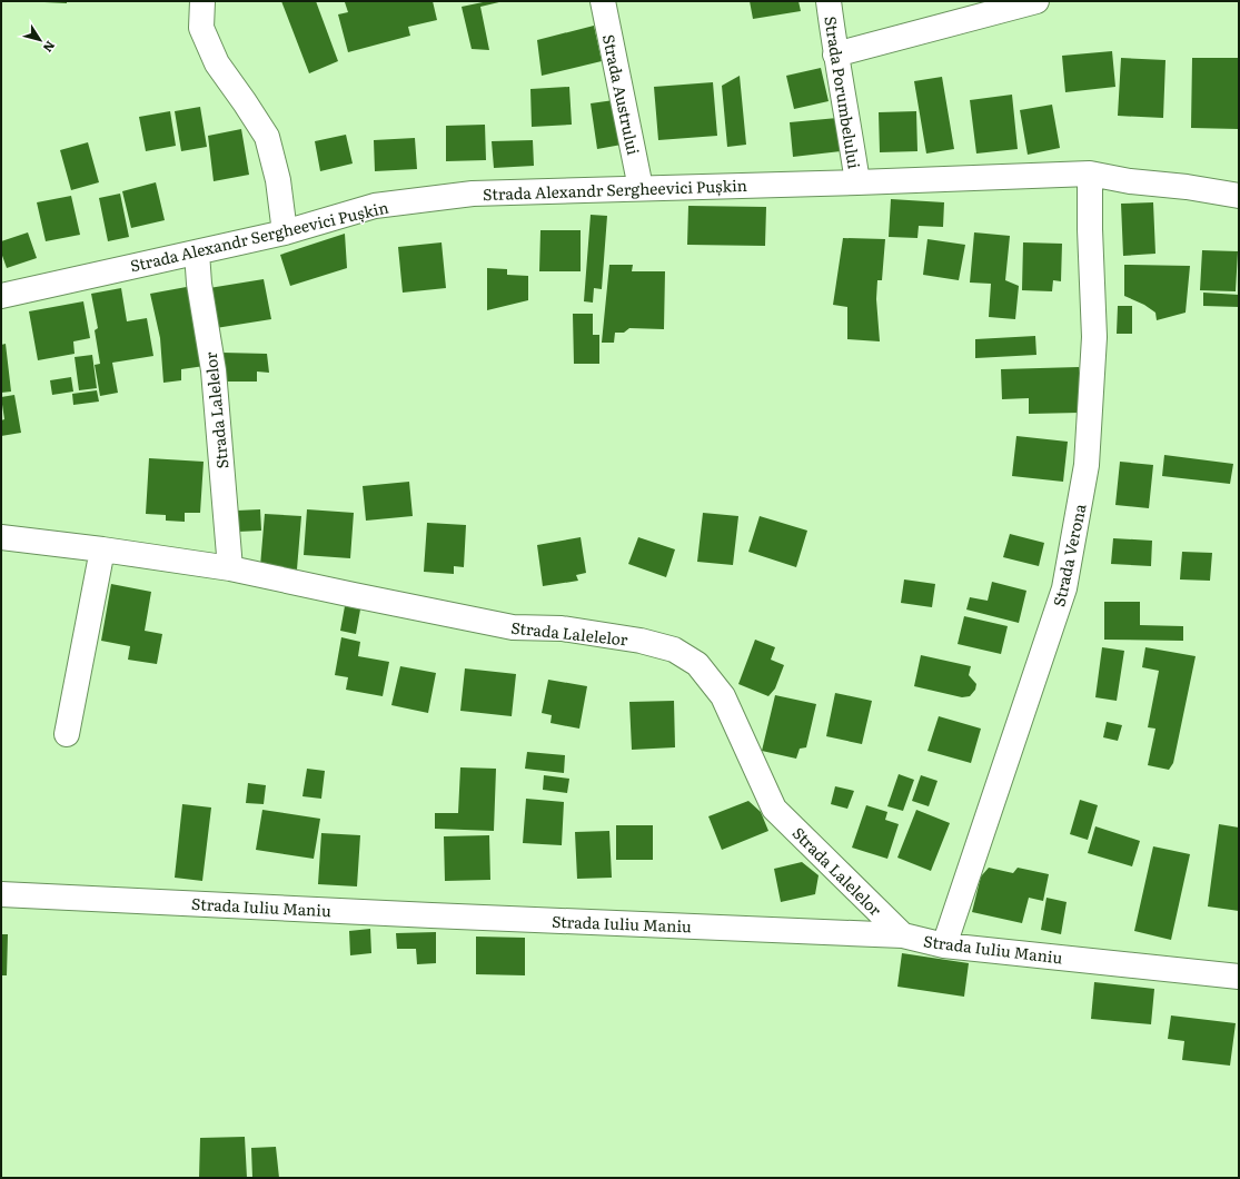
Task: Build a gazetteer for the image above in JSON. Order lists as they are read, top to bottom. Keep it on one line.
{"streets":{"street":["Strada Porumbelului","Strada Austrului","Strada Alexandr Sergheevici Pușkin","Strada Lalelelor","Strada Verona","Strada Iuliu Maniu"]},"crossings":[["Strada Porumbelului","Strada Alexandr Sergheevici Pușkin"],["Strada Austrului","Strada Alexandr Sergheevici Pușkin"],["Strada Alexandr Sergheevici Pușkin","Strada Lalelelor"],["Strada Alexandr Sergheevici Pușkin","Strada Verona"],["Strada Lalelelor","Strada Iuliu Maniu"],["Strada Verona","Strada Iuliu Maniu"]],"north":"bottom right"}
